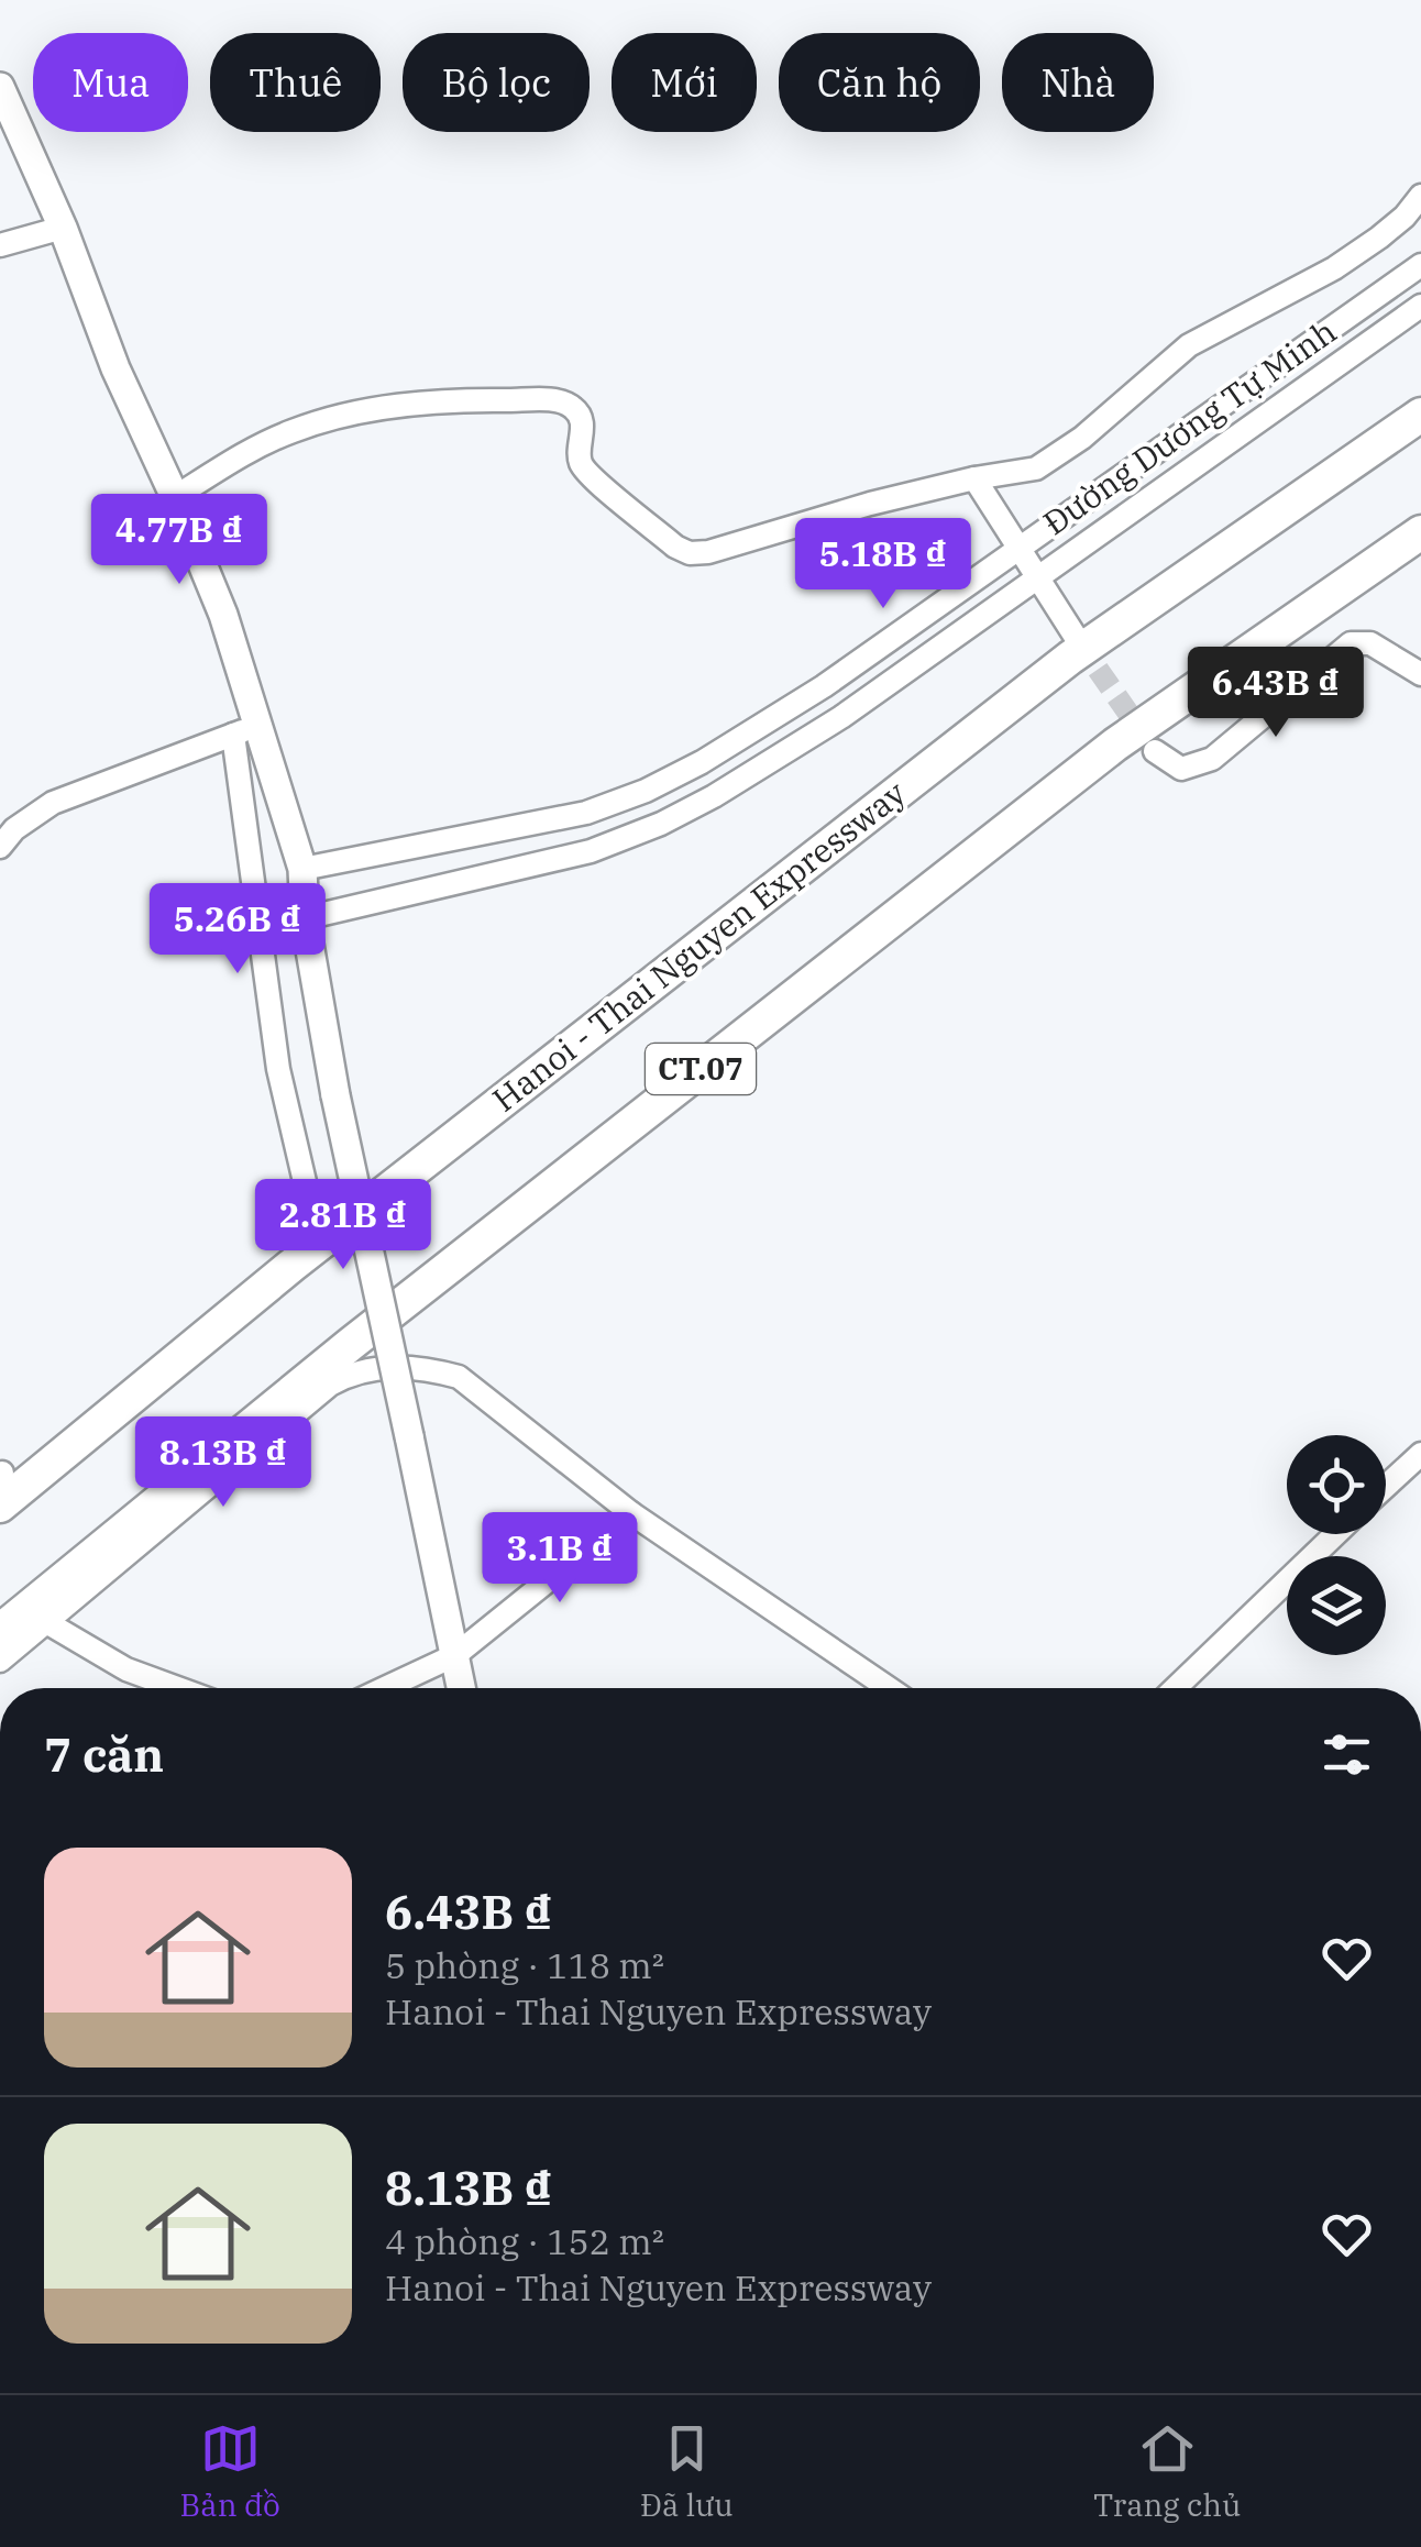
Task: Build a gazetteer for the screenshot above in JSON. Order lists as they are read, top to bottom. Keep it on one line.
{"streets":{"highway":["Hanoi - Thai Nguyen Expressway","CT.07"],"street":["Đường Dương Tự Minh"]},"page":{"chip":["Mua","Thuê","Bộ lọc","Mới","Căn hộ","Nhà"],"price":["4.77B ₫","5.18B ₫","6.43B ₫","5.26B ₫","2.81B ₫","8.13B ₫","3.1B ₫"],"heading":"7 căn","list":[{"name":"6.43B ₫","note":"5 phòng · 118 m² · Hanoi - Thai Nguyen Expressway"},{"name":"8.13B ₫","note":"4 phòng · 152 m² · Hanoi - Thai Nguyen Expressway"}],"tabs":["Bản đồ","Đã lưu","Trang chủ"]}}
